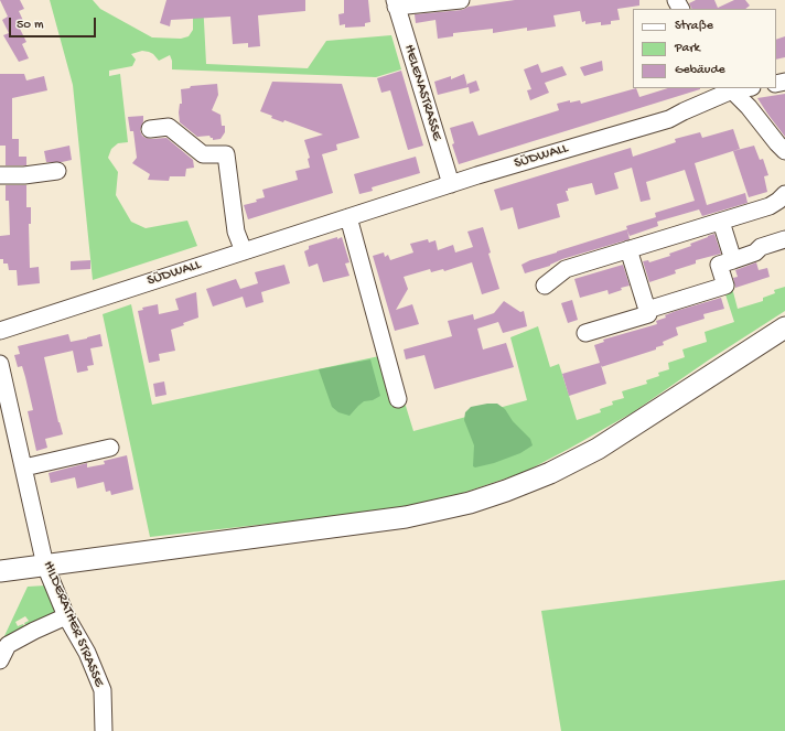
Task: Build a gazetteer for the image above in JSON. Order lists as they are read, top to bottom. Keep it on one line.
{"streets":{"street":["HELENASTRASSE","SÜDWALL","HILDERATHER STRASSE"]},"crossings":[["HELENASTRASSE","SÜDWALL"]],"legend":["Straße","Park","Gebäude"],"scale_bar":"50 m"}
